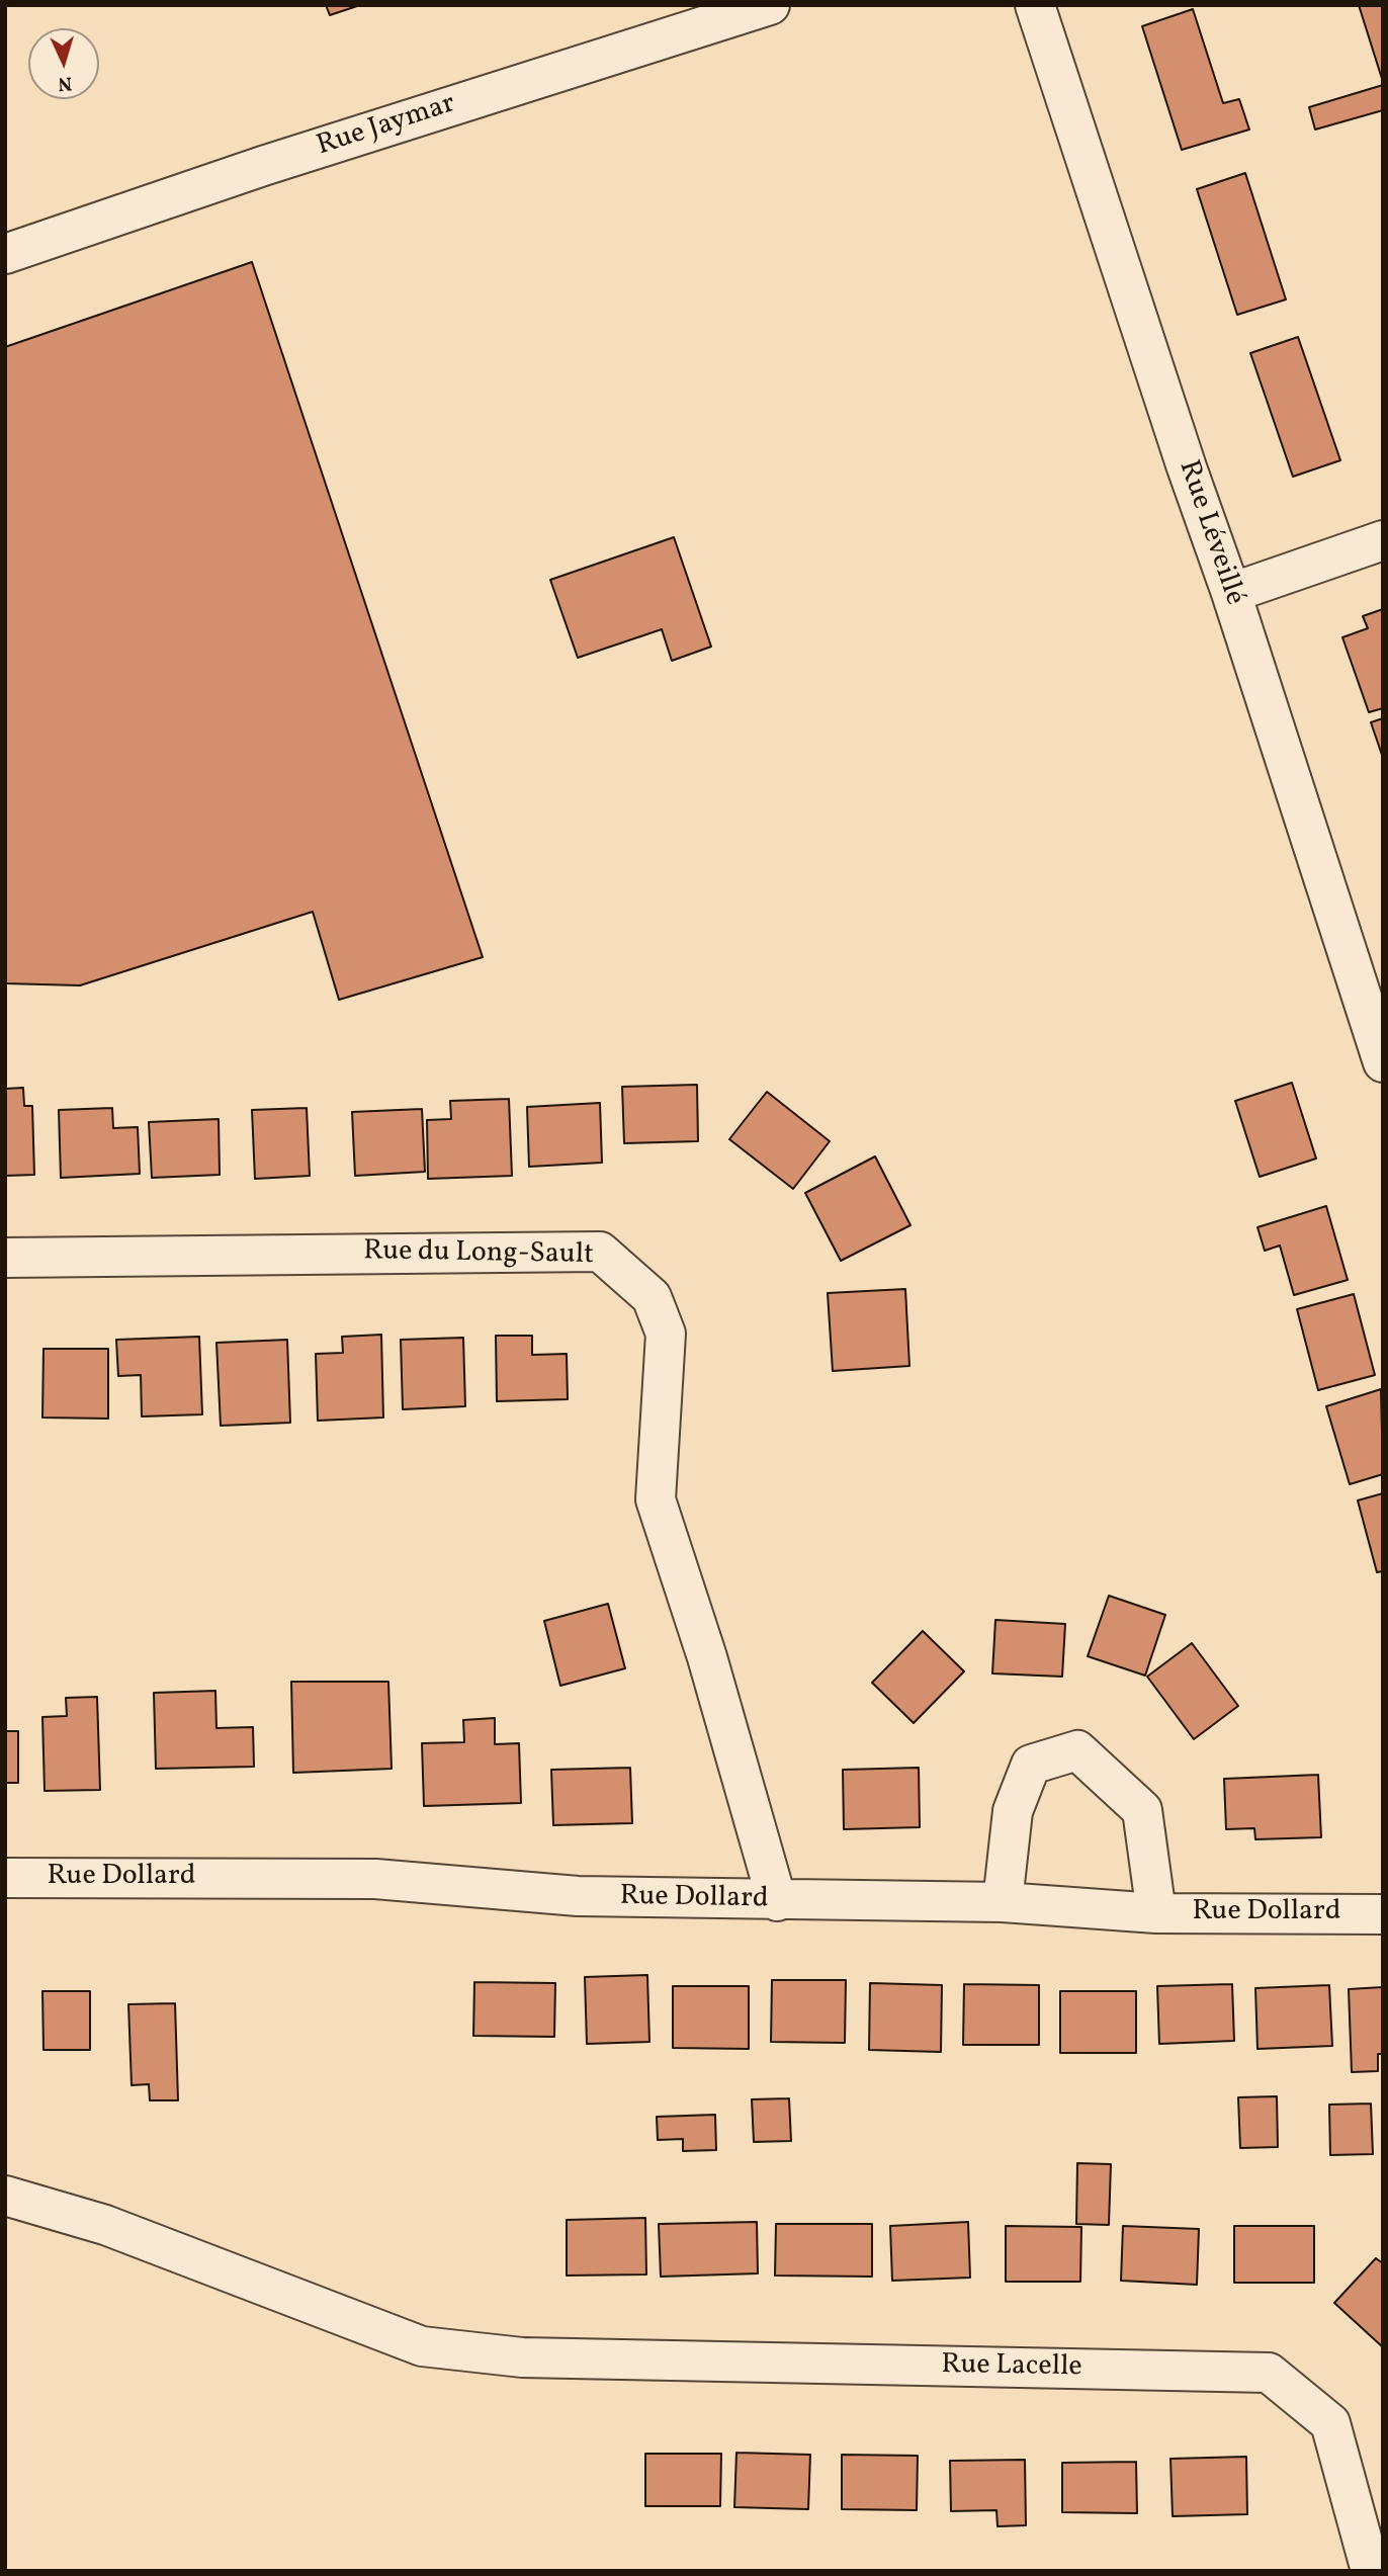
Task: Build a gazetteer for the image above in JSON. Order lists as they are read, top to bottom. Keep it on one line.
{"streets":{"street":["Rue Jaymar","Rue Léveillé","Rue du Long-Sault","Rue Dollard","Rue Lacelle"]},"crossings":[["Rue du Long-Sault","Rue Dollard"]],"north":"bottom"}
